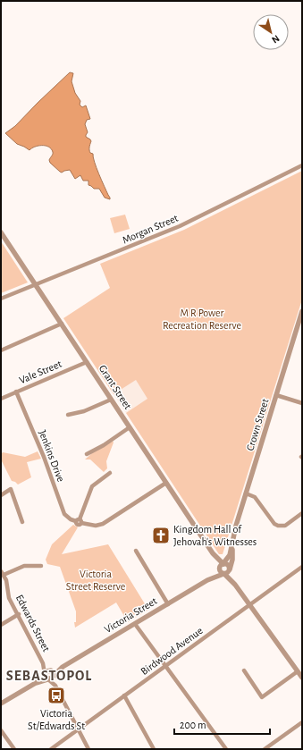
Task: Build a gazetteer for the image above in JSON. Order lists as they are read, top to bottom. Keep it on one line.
{"streets":{"street":["Morgan Street","Vale Street","Grant Street","Crown Street","Jenkins Drive","Victoria Street","Edwards Street","Birdwood Avenue"]},"crossings":[["Morgan Street","Grant Street"],["Vale Street","Grant Street"],["Vale Street","Jenkins Drive"],["Grant Street","Crown Street"],["Grant Street","Victoria Street"],["Crown Street","Victoria Street"],["Victoria Street","Edwards Street"]],"districts":["SEBASTOPOL"],"parks":["M R Power Recreation Reserve","Victoria Street Reserve"],"places":{"church":["Kingdom Hall of Jehovah's Witnesses"],"bus stop":["Victoria St/Edwards St"]},"scale_bar":"200 m","north":"bottom right"}
